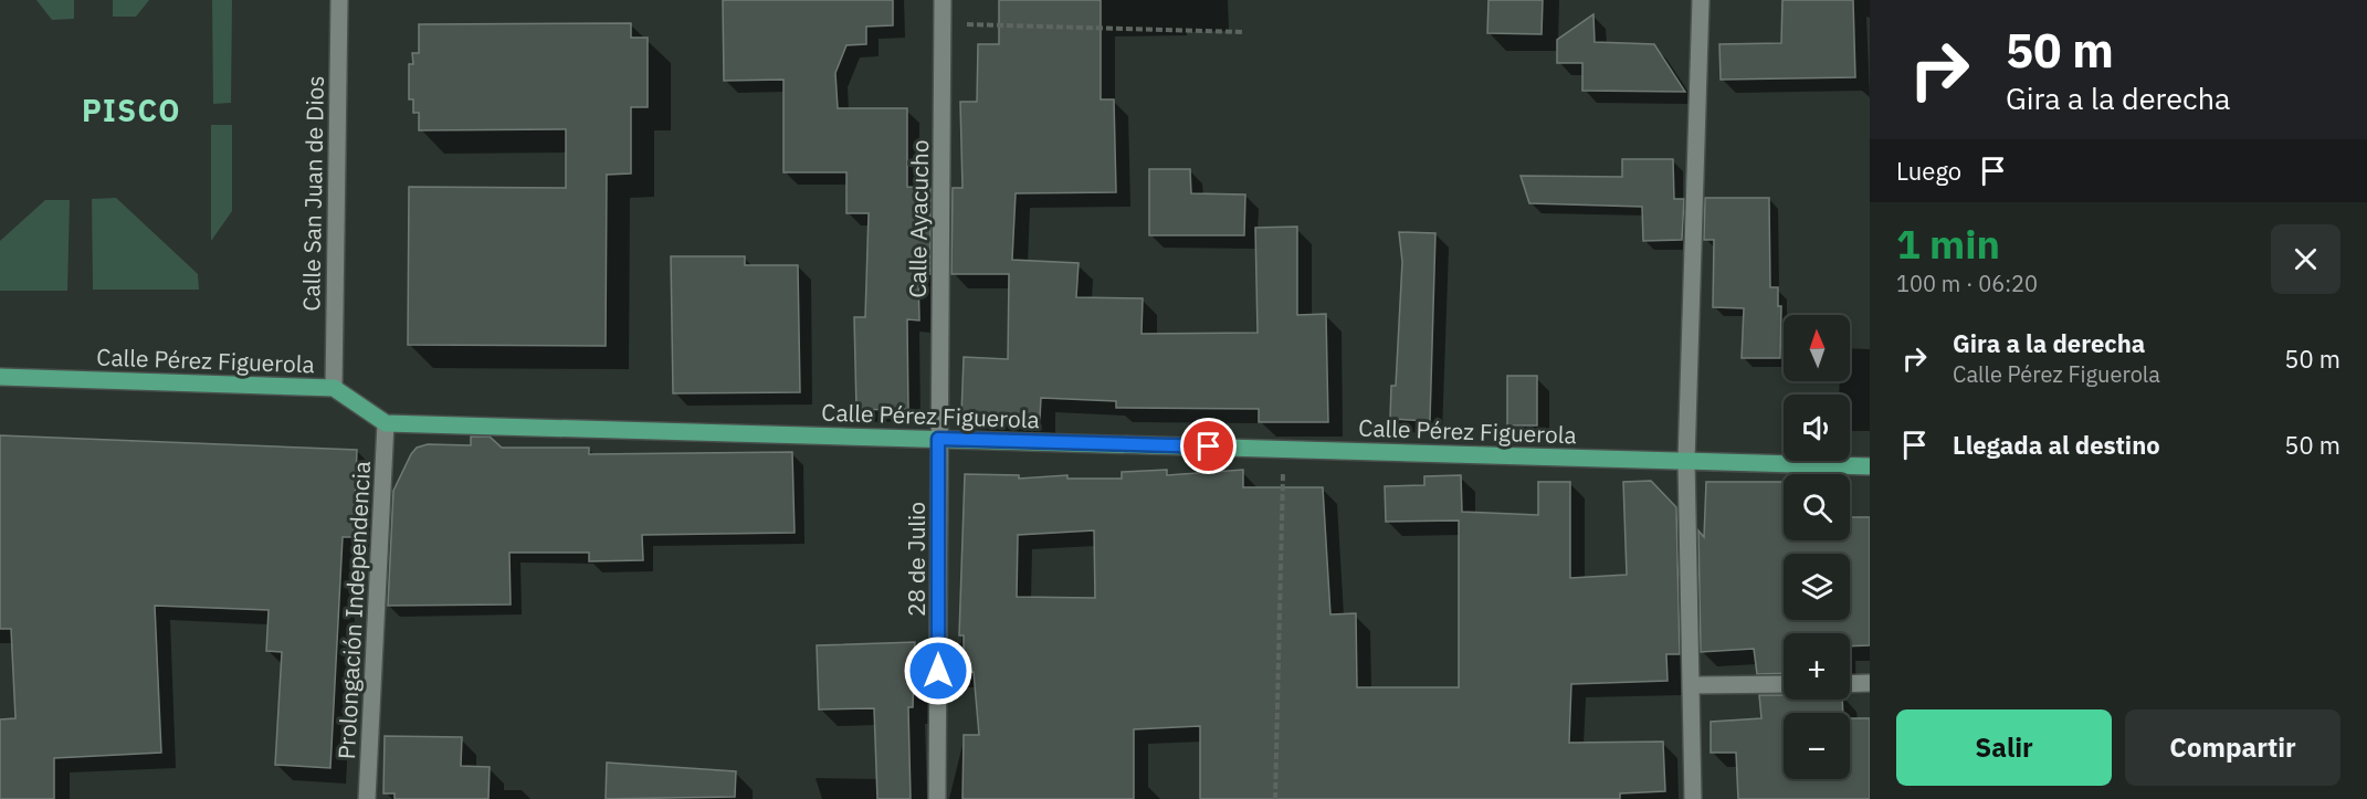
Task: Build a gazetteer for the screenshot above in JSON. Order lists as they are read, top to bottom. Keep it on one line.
{"streets":{"main road":["Calle Pérez Figuerola"],"street":["Calle San Juan de Dios","Calle Ayacucho","28 de Julio","Prolongación Independencia"]},"crossings":[["Calle San Juan de Dios","Calle Pérez Figuerola"],["Calle Ayacucho","Calle Pérez Figuerola"],["Calle Ayacucho","28 de Julio"],["Calle Pérez Figuerola","28 de Julio"],["Calle Pérez Figuerola","Prolongación Independencia"]],"districts":["PISCO"],"north":"top","page":{"turn":["50 m","Gira a la derecha"],"then":"Luego","heading":["1 min","100 m · 06:20"],"map_buttons":["+","−"],"list":[{"name":"Gira a la derecha","note":"Calle Pérez Figuerola","value":"50 m"},{"name":"Llegada al destino","value":"50 m"}],"buttons":["Salir","Compartir"]}}
